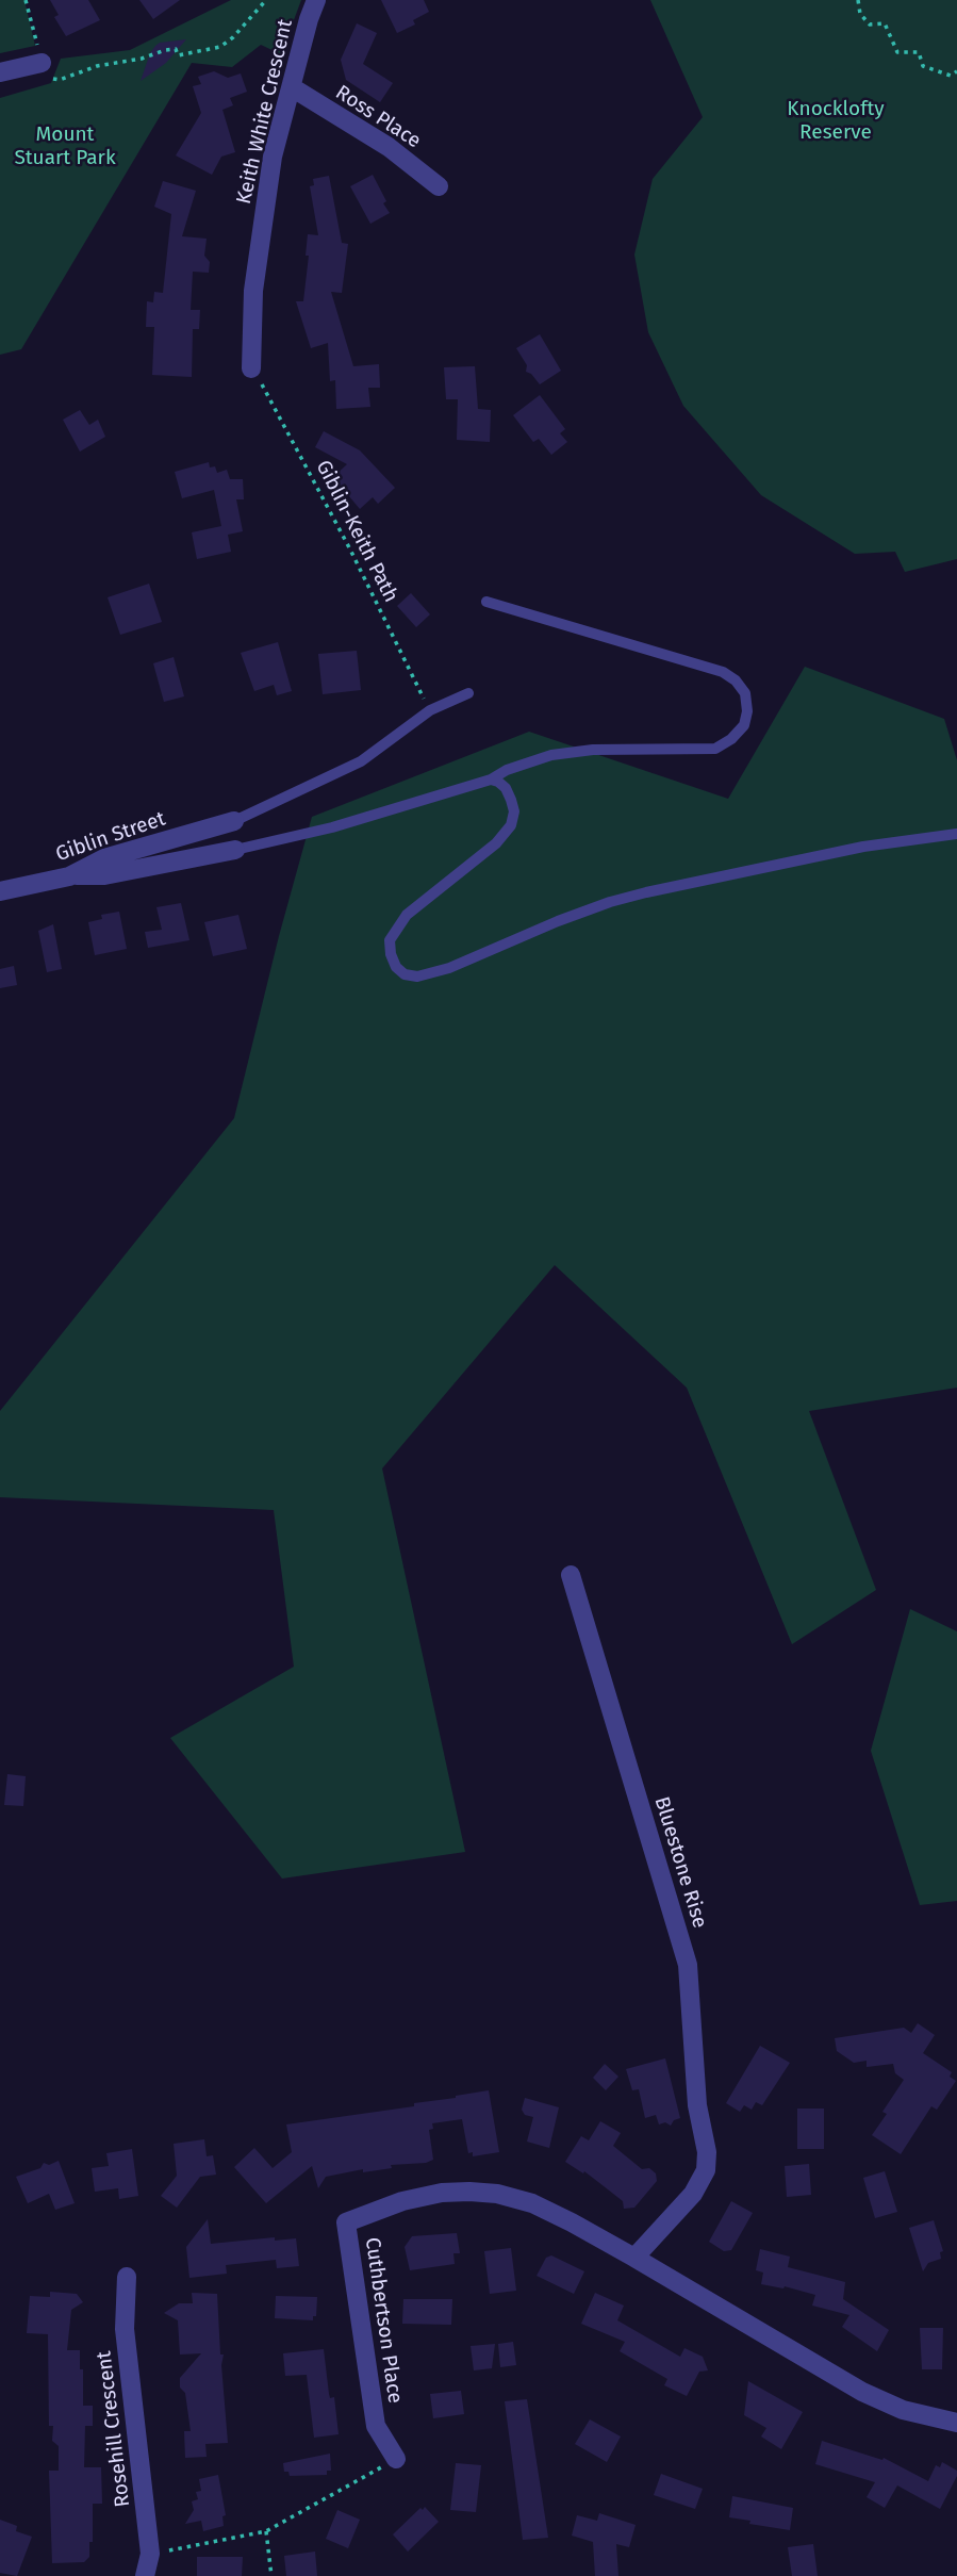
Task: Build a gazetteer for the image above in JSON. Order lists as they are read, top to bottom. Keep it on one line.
{"streets":{"street":["Keith White Crescent","Ross Place","Giblin Street","Bluestone Rise","Cuthbertson Place","Rosehill Crescent"],"path":["Giblin-Keith Path"]},"crossings":[["Keith White Crescent","Ross Place"],["Keith White Crescent","Giblin-Keith Path"],["Bluestone Rise","Cuthbertson Place"]],"parks":["Knocklofty Reserve","Mount Stuart Park"]}
